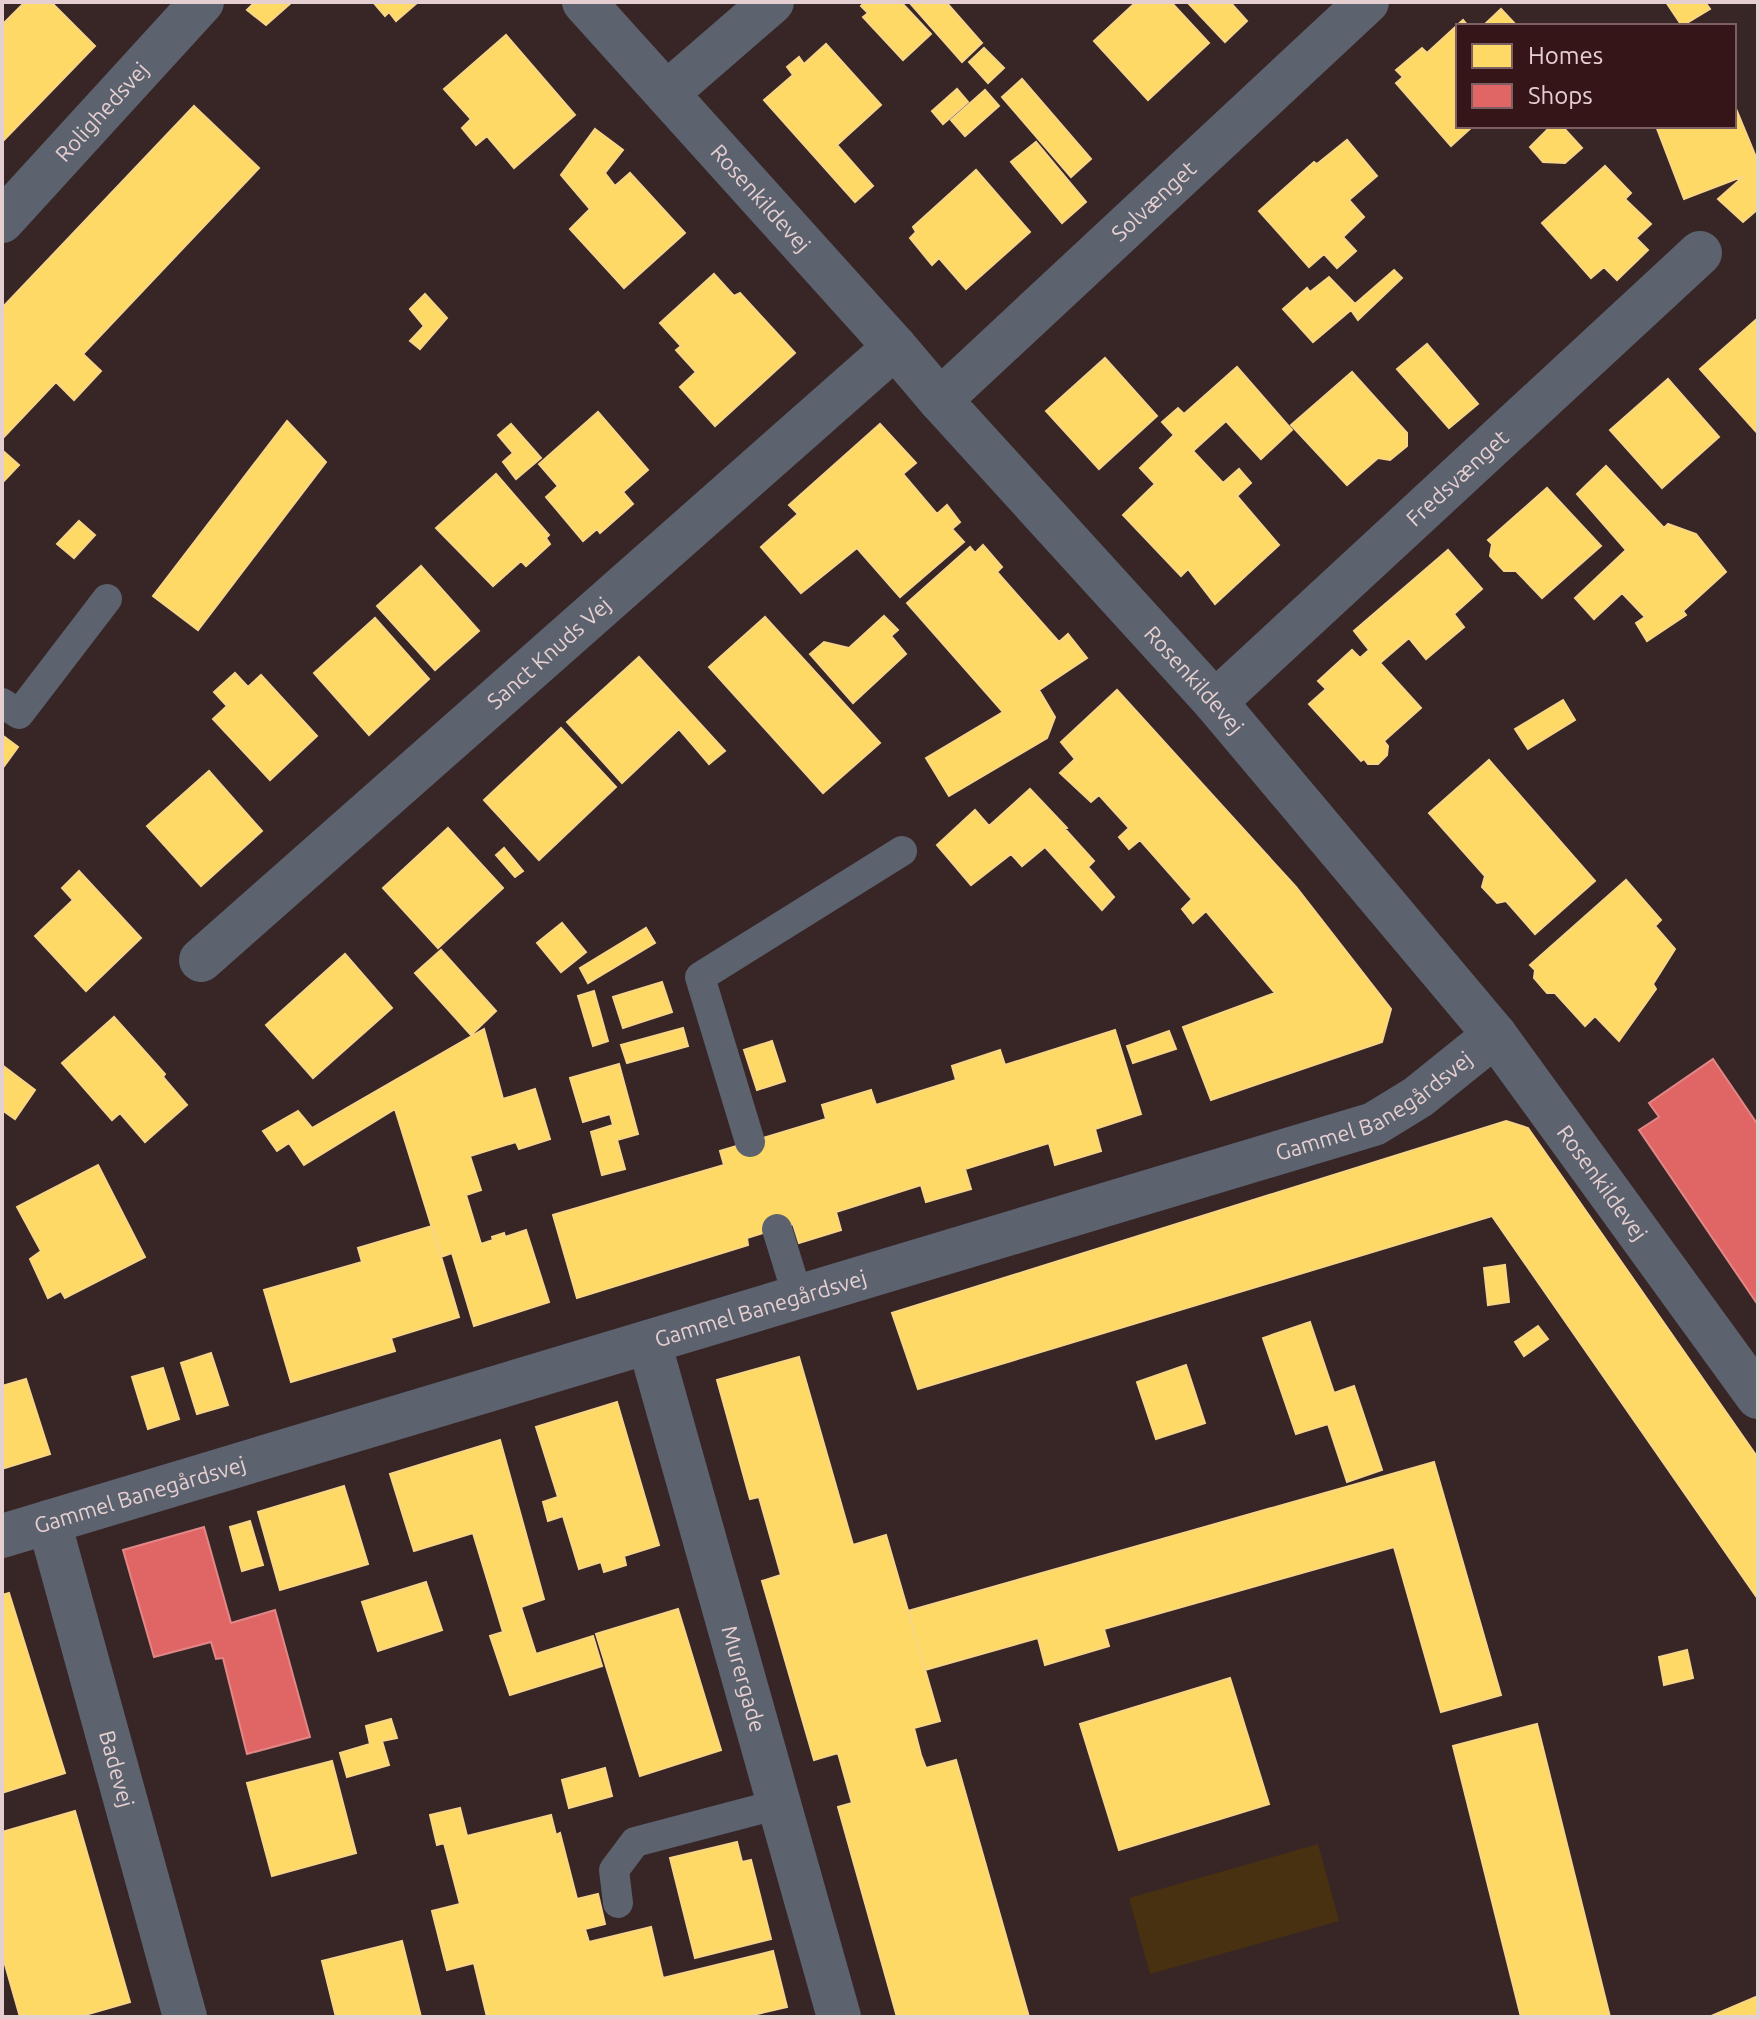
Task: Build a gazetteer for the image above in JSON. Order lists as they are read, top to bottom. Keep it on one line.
{"streets":{"street":["Rolighedsvej","Rosenkildevej","Solvænget","Fredsvænget","Sanct Knuds Vej","Gammel Banegårdsvej","Murergade","Badevej"]},"crossings":[["Rosenkildevej","Solvænget"],["Rosenkildevej","Fredsvænget"],["Rosenkildevej","Sanct Knuds Vej"],["Rosenkildevej","Gammel Banegårdsvej"],["Gammel Banegårdsvej","Murergade"],["Gammel Banegårdsvej","Badevej"]],"legend":["Homes","Shops"]}
